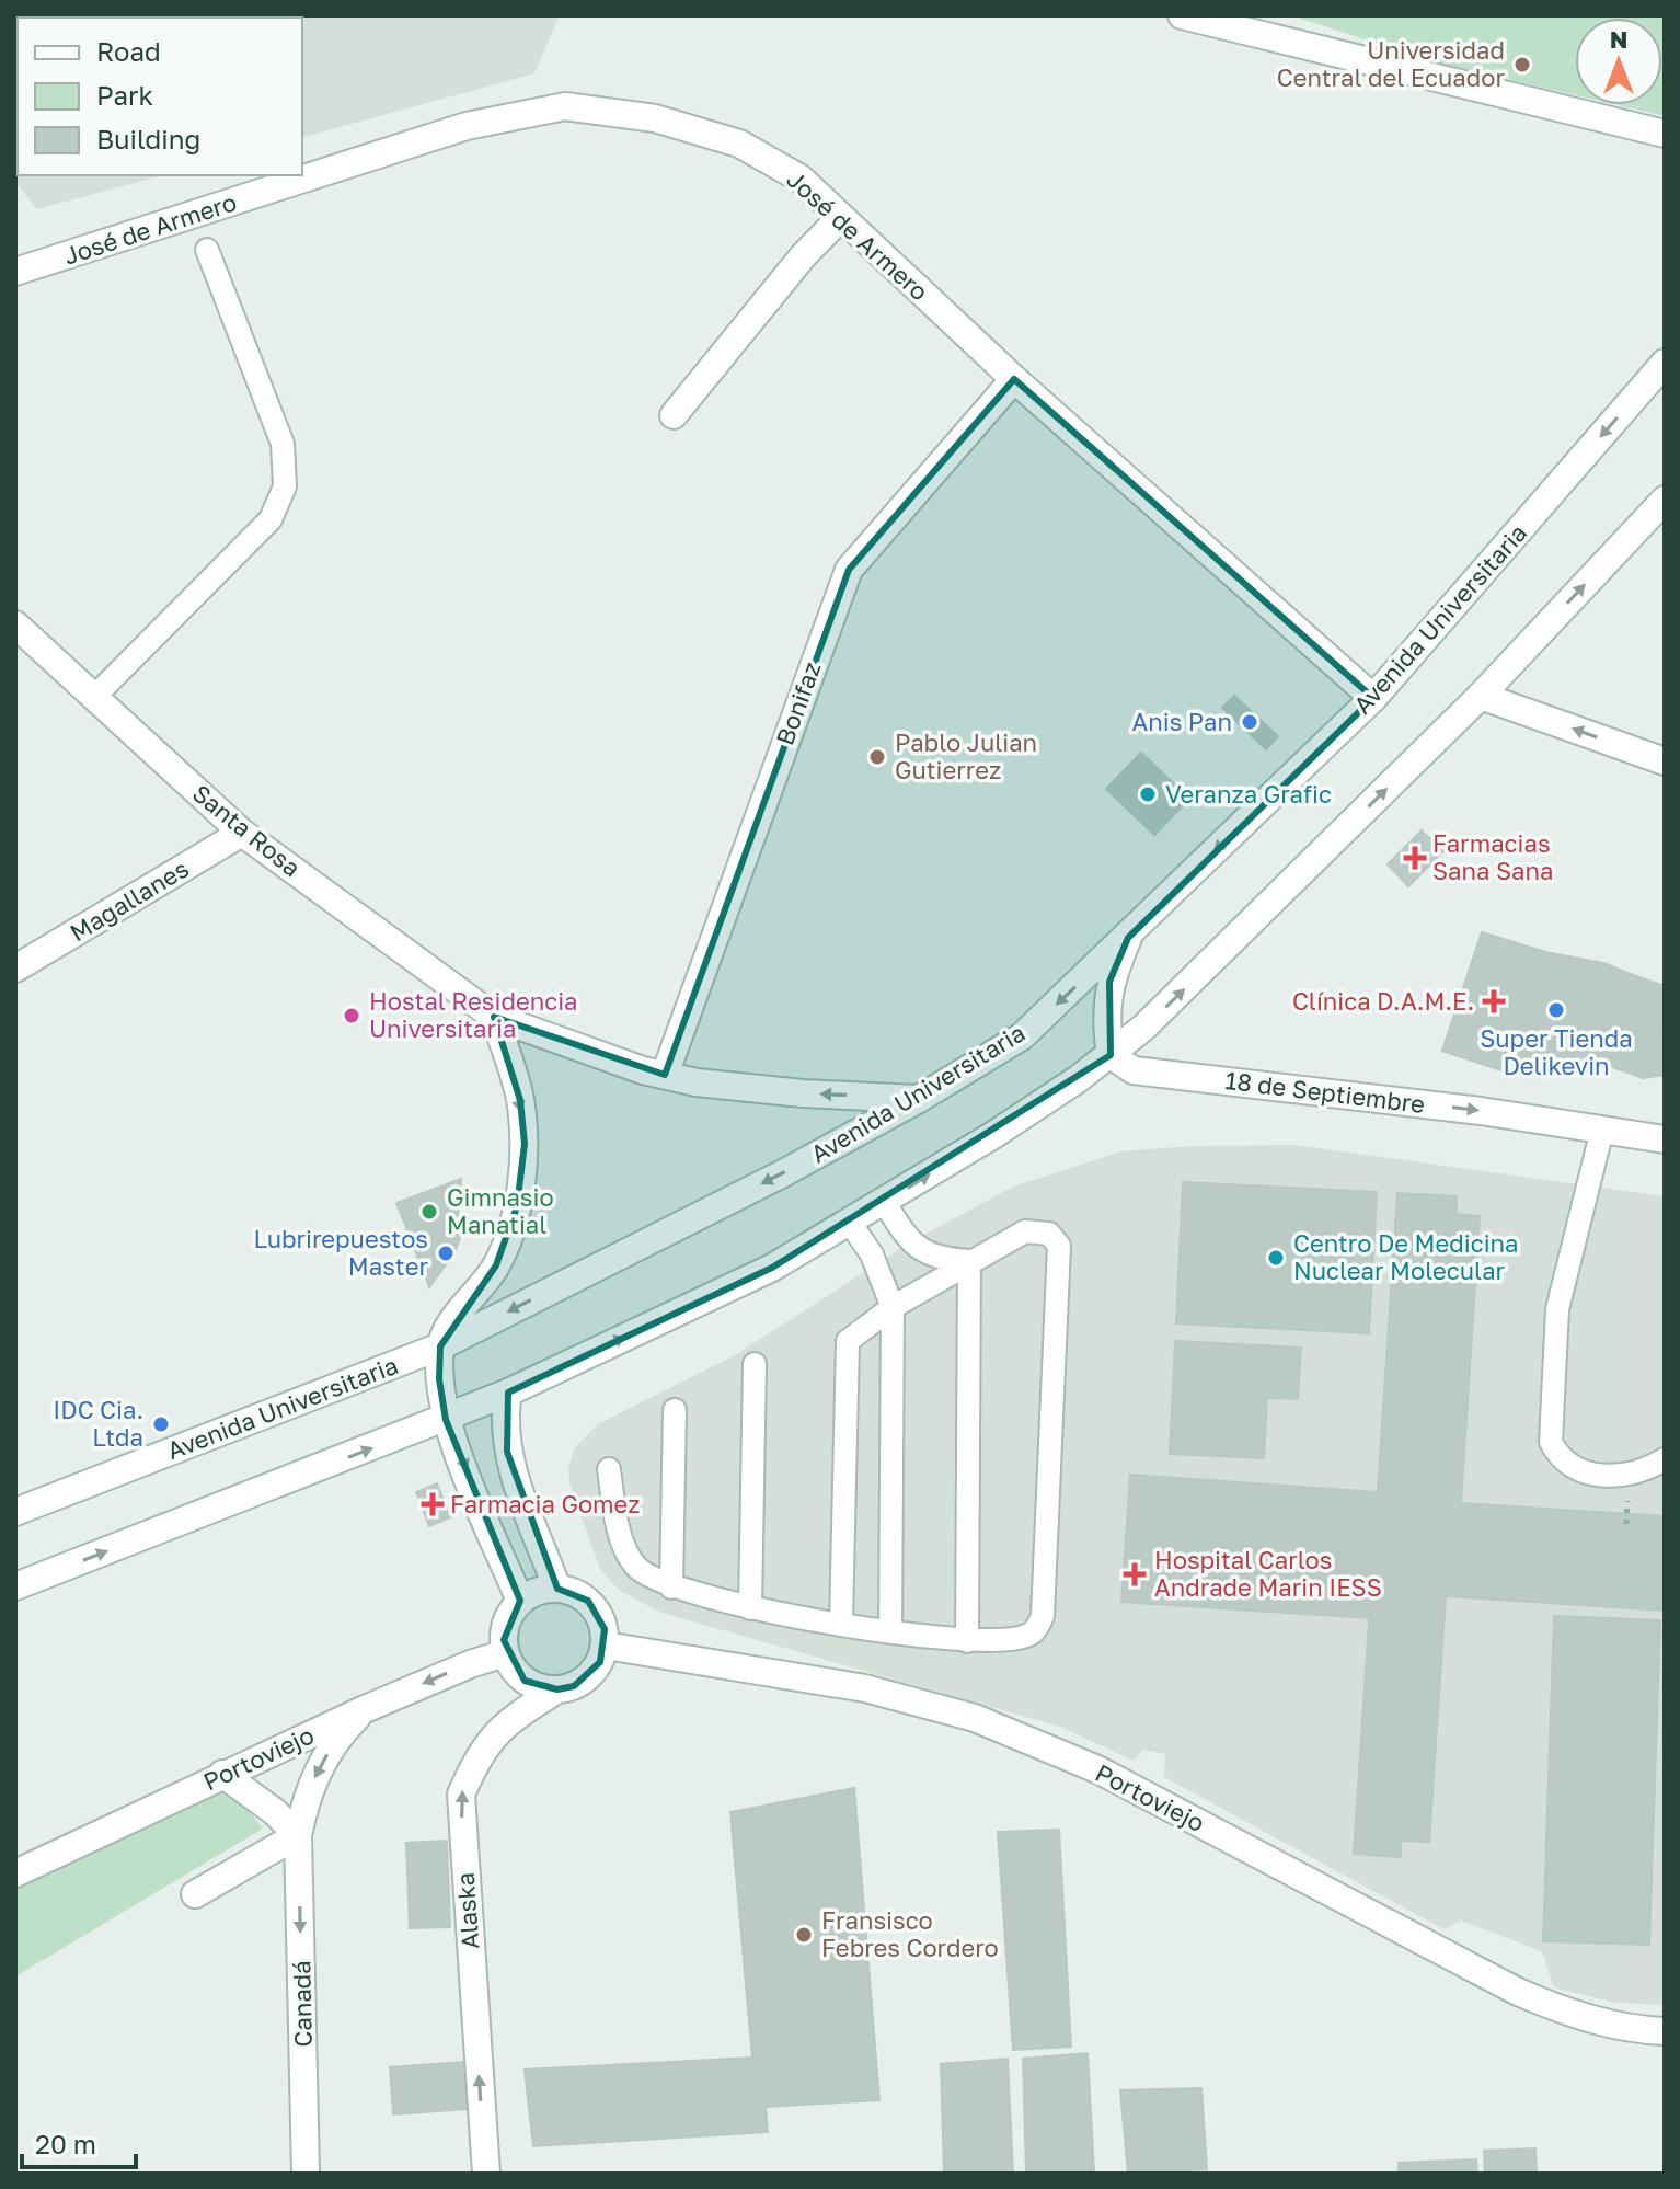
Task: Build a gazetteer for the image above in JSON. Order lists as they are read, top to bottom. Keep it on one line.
{"streets":{"street":["José de Armero","Avenida Universitaria","Bonifaz","Santa Rosa","Magallanes","18 de Septiembre","Portoviejo","Alaska","Canadá"]},"crossings":[["José de Armero","Avenida Universitaria"],["José de Armero","Bonifaz"],["Avenida Universitaria","Santa Rosa"],["Bonifaz","Santa Rosa"],["Santa Rosa","Magallanes"],["Portoviejo","Alaska"],["Portoviejo","Canadá"]],"one_way":["18 de Septiembre","Alaska","Canadá"],"places":{"other":["Universidad Central del Ecuador","Anis Pan","Pablo Julian Gutierrez","Veranza Grafic","Super Tienda Delikevin","Hostal Residencia Universitaria","Gimnasio Manatial","Lubrirepuestos Master","Centro De Medicina Nuclear Molecular","IDC Cia. Ltda","Fransisco Febres Cordero"],"health":["Farmacias Sana Sana","Clínica D.A.M.E.","Farmacia Gomez","Hospital Carlos Andrade Marin IESS"]},"legend":["Road","Park","Building"],"scale_bar":"20 m","north":"top"}
